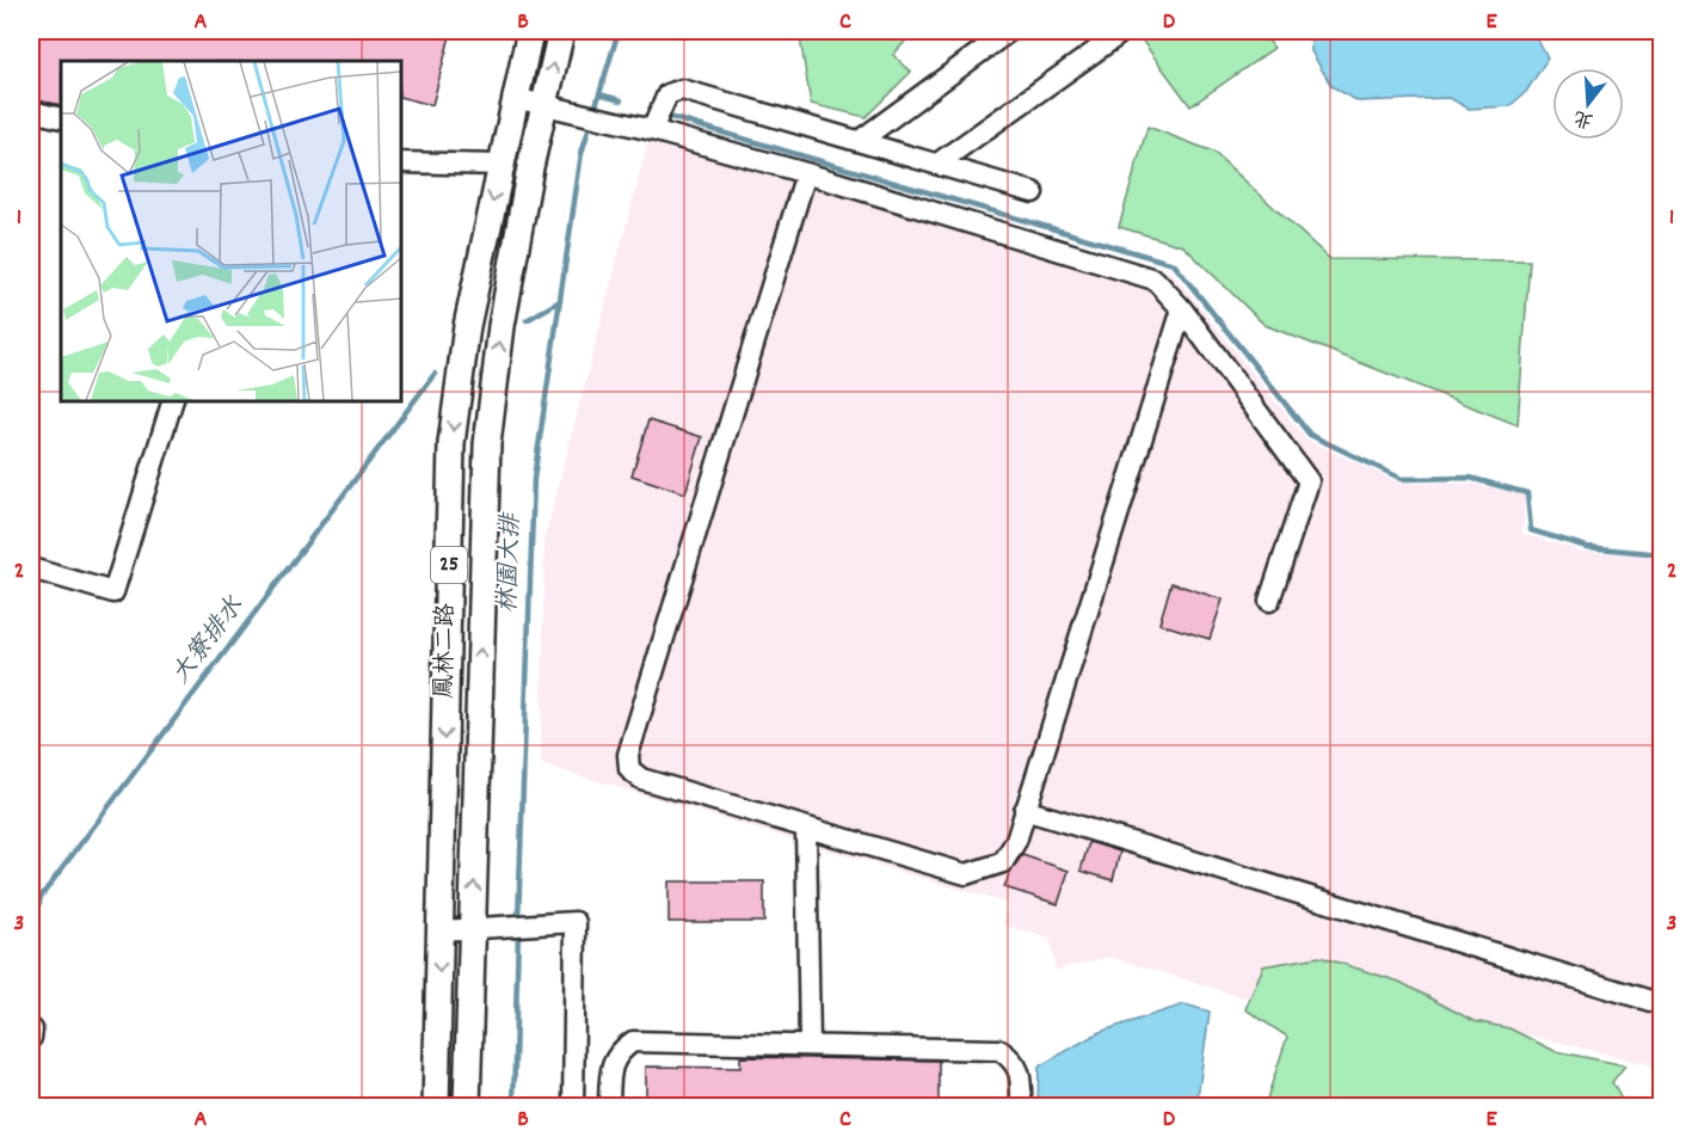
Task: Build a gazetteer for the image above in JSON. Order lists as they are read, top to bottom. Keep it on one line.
{"streets":{"main road":["25","鳳林二路"]},"water":["林園大排","大寮排水"],"north":"bottom","grid":{"columns":["A","B","C","D","E"],"rows":["1","2","3"]}}
